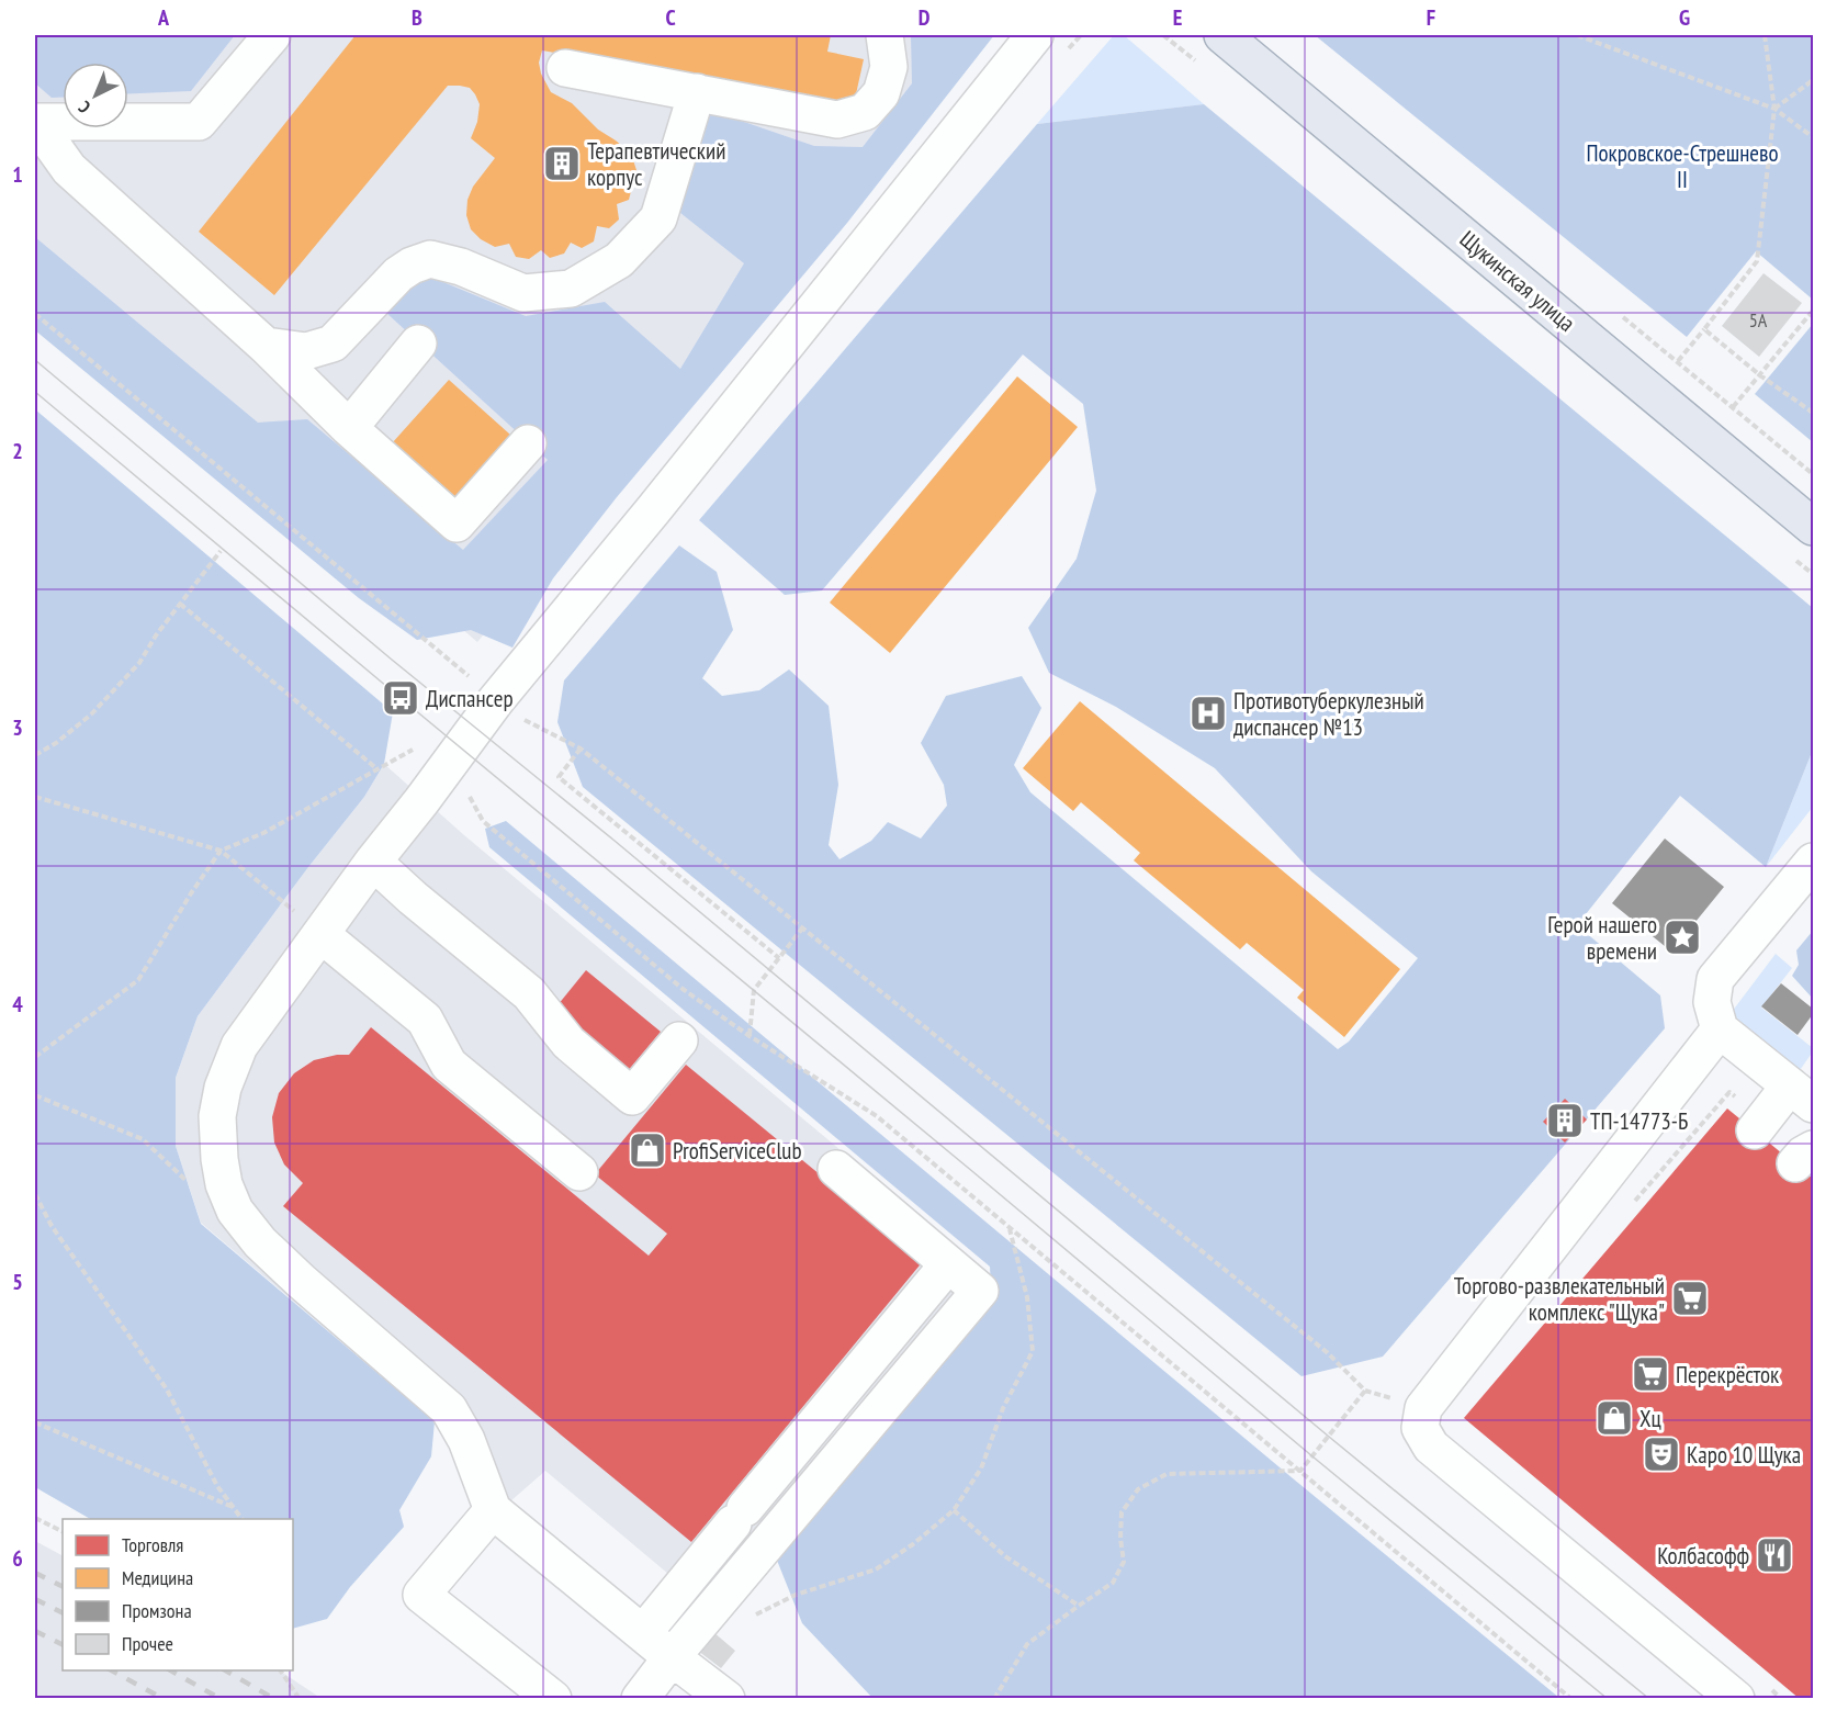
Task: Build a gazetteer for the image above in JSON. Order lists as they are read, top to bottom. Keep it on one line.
{"streets":{"main road":["Щукинская улица"]},"parks":["Покровское-Стрешнево II"],"places":{"building":["Терапевтический корпус","ТП-14773-Б"],"bus stop":["Диспансер"],"hospital":["Противотуберкулезный диспансер №13"],"place":["Герой нашего времени"],"shop":["ProfiServiceClub","Хц"],"supermarket":["Торгово-развлекательный комплекс \"Щука\"","Перекрёсток"],"theatre":["Каро 10 Щука"],"restaurant":["Колбасофф"]},"house_numbers":["5А"],"legend":["Торговля","Медицина","Промзона","Прочее"],"north":"bottom left","grid":{"columns":["A","B","C","D","E","F","G"],"rows":["1","2","3","4","5","6"]}}
